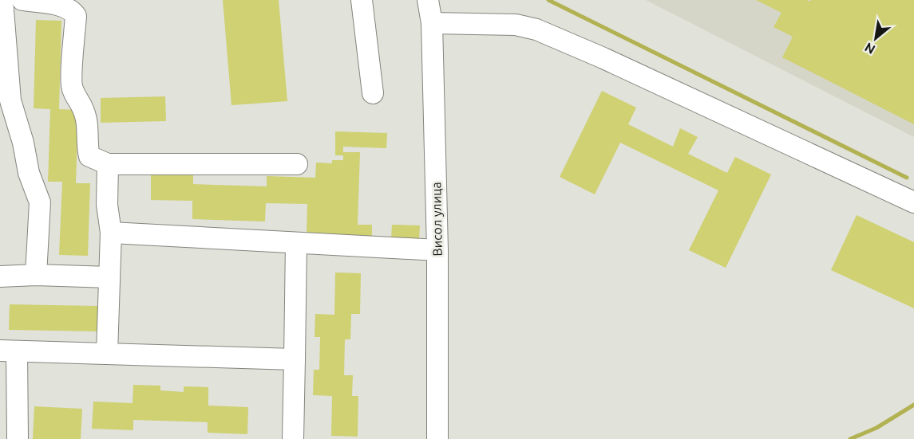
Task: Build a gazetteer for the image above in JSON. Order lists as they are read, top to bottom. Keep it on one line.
{"streets":{"street":["Висол улица"]},"north":"bottom left"}
